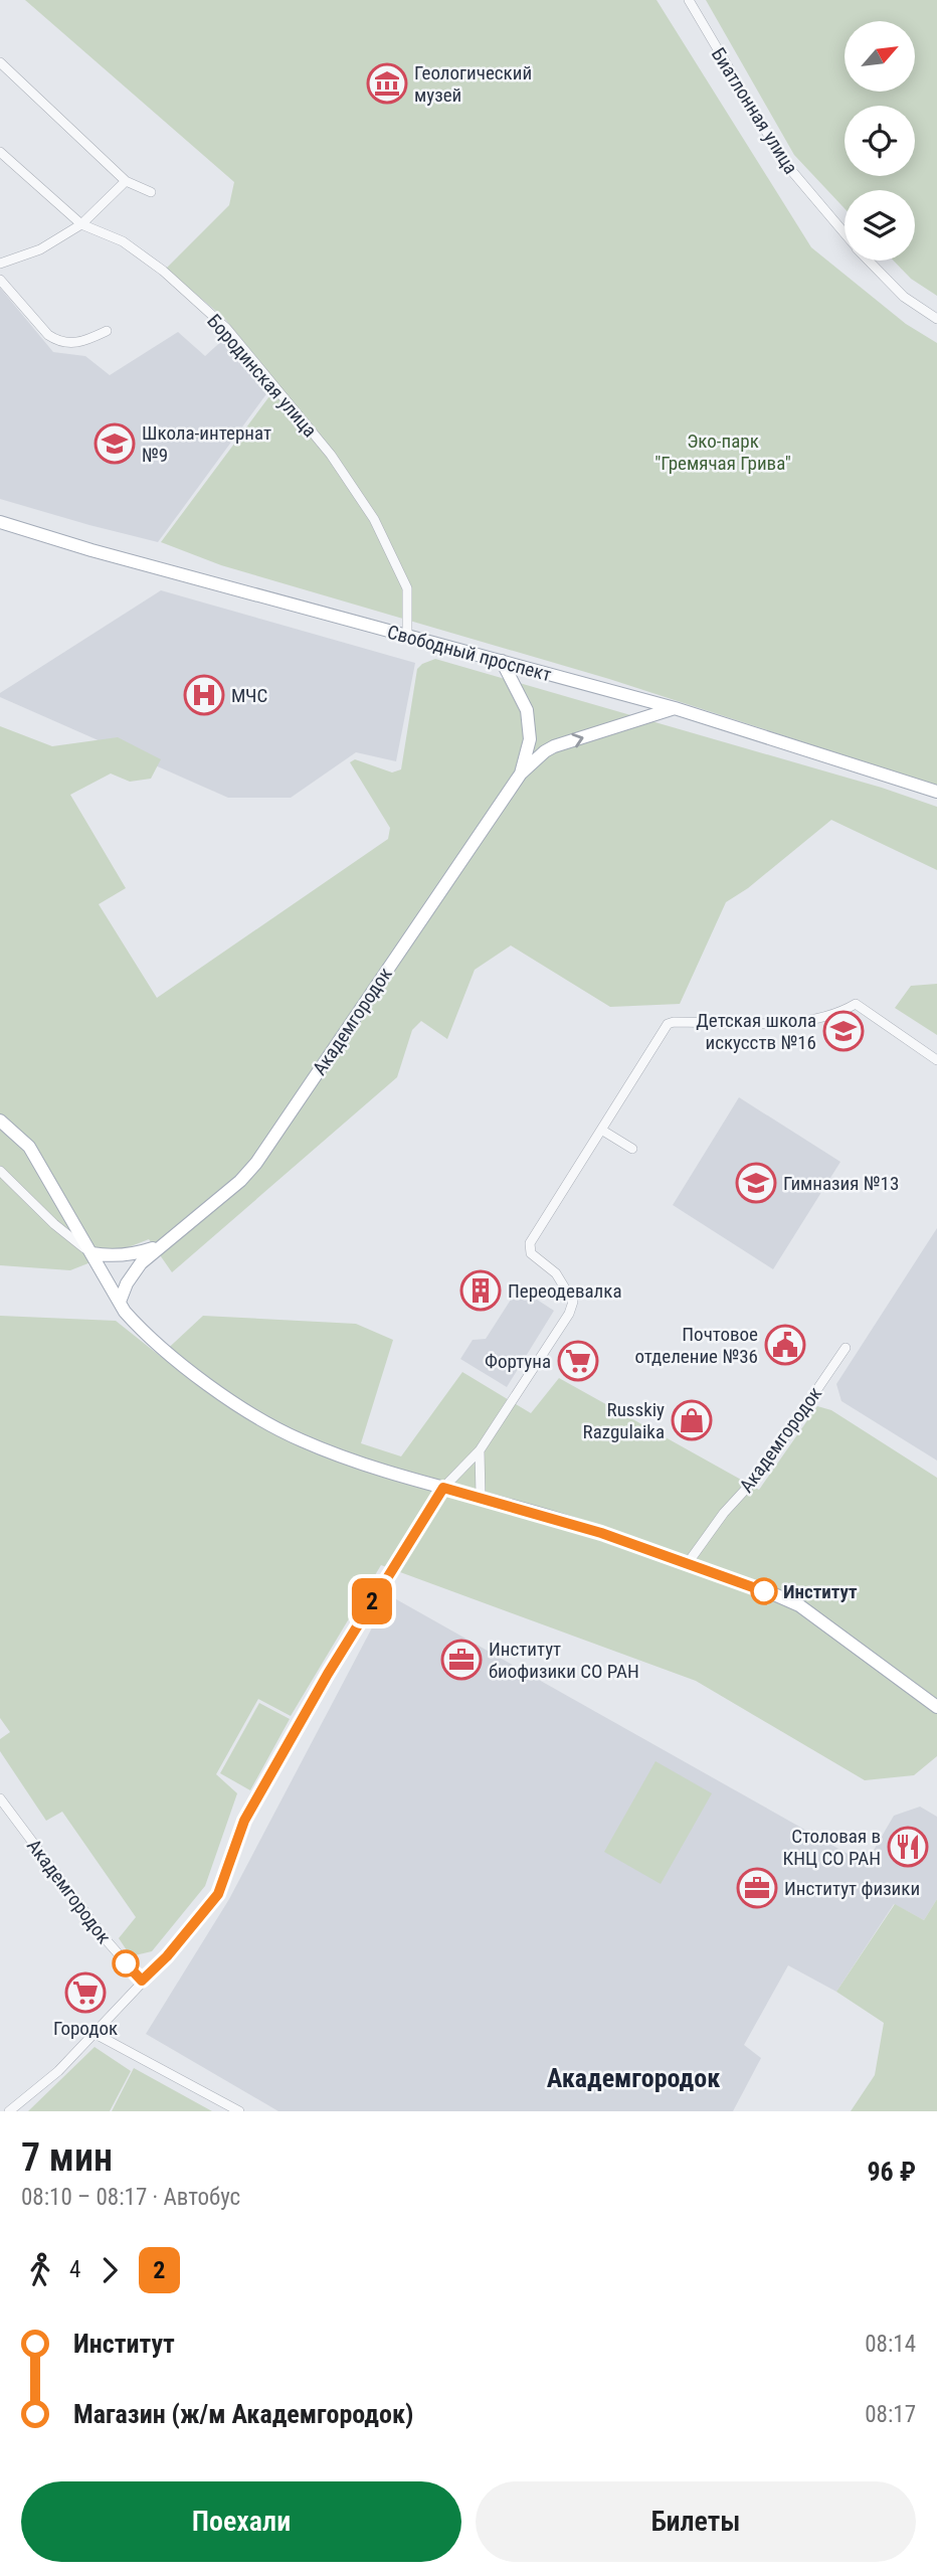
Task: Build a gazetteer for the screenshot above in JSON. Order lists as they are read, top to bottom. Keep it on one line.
{"streets":{"main road":["Свободный проспект","Академгородок"],"street":["Биатлонная улица","Бородинская улица"]},"crossings":[["Бородинская улица","Свободный проспект"]],"districts":["Академгородок"],"parks":["Эко-парк \"Гремячая Грива\""],"places":{"museum":["Геологический музей"],"school or university":["Школа-интернат №9","Детская школа искусств №16","Гимназия №13"],"hospital":["МЧС"],"building":["Переодевалка"],"public building":["Почтовое отделение №36"],"supermarket":["Фортуна","Городок"],"shop":["Russkiy Razgulaika"],"other":["Институт"],"office":["Институт биофизики СО РАН","Институт физики"],"restaurant":["Столовая в КНЦ СО РАН"]},"lines":["bus line 2"],"north":"top right","page":{"on_map":"2","heading":["7 мин","08:10 – 08:17 · Автобус","96 ₽"],"legs":["4","2"],"list":[{"name":"Институт","value":"08:14"},{"name":"Магазин (ж/м Академгородок)","value":"08:17"}],"buttons":["Поехали","Билеты"]}}
